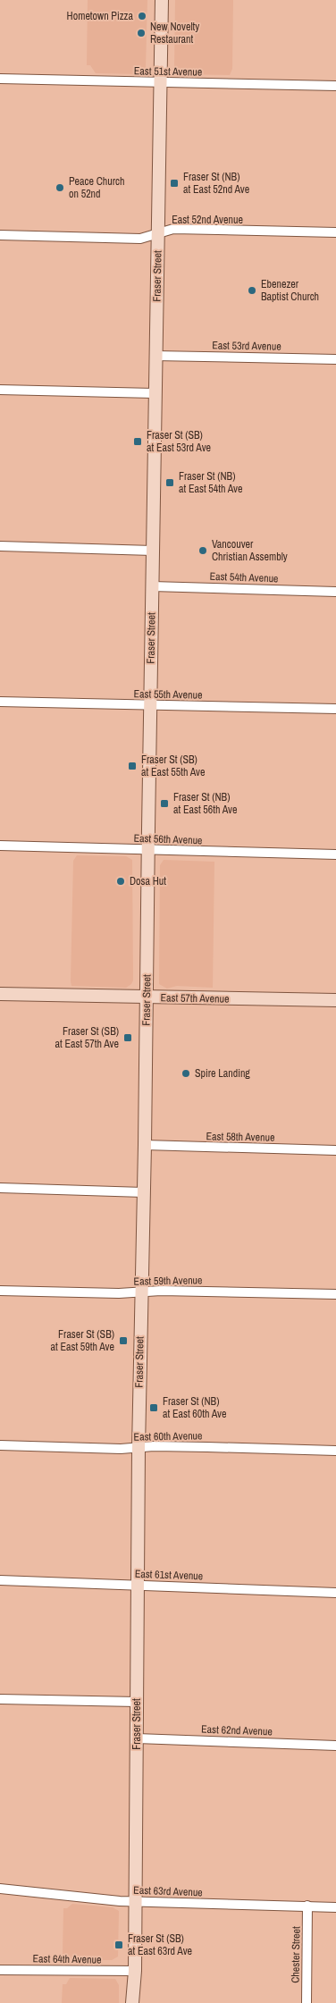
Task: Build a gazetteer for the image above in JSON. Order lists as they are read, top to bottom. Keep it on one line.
{"streets":{"street":["East 51st Avenue","East 52nd Avenue","Fraser Street","East 53rd Avenue","East 54th Avenue","East 55th Avenue","East 56th Avenue","East 57th Avenue","East 58th Avenue","East 59th Avenue","East 60th Avenue","East 61st Avenue","East 62nd Avenue","East 63rd Avenue","Chester Street","East 64th Avenue"]},"crossings":[["East 51st Avenue","Fraser Street"],["East 52nd Avenue","Fraser Street"],["Fraser Street","East 53rd Avenue"],["Fraser Street","East 54th Avenue"],["Fraser Street","East 55th Avenue"],["Fraser Street","East 56th Avenue"],["Fraser Street","East 57th Avenue"],["Fraser Street","East 58th Avenue"],["Fraser Street","East 59th Avenue"],["Fraser Street","East 60th Avenue"],["Fraser Street","East 61st Avenue"],["Fraser Street","East 62nd Avenue"],["Fraser Street","East 63rd Avenue"],["Fraser Street","East 64th Avenue"],["East 63rd Avenue","Chester Street"]],"places":{"other":["Hometown Pizza","New Novelty Restaurant","Peace Church on 52nd","Ebenezer Baptist Church","Vancouver Christian Assembly","Dosa Hut","Spire Landing"],"transit":["Fraser St (NB) at East 52nd Ave","Fraser St (SB) at East 53rd Ave","Fraser St (NB) at East 54th Ave","Fraser St (SB) at East 55th Ave","Fraser St (NB) at East 56th Ave","Fraser St (SB) at East 57th Ave","Fraser St (SB) at East 59th Ave","Fraser St (NB) at East 60th Ave","Fraser St (SB) at East 63rd Ave"]}}
